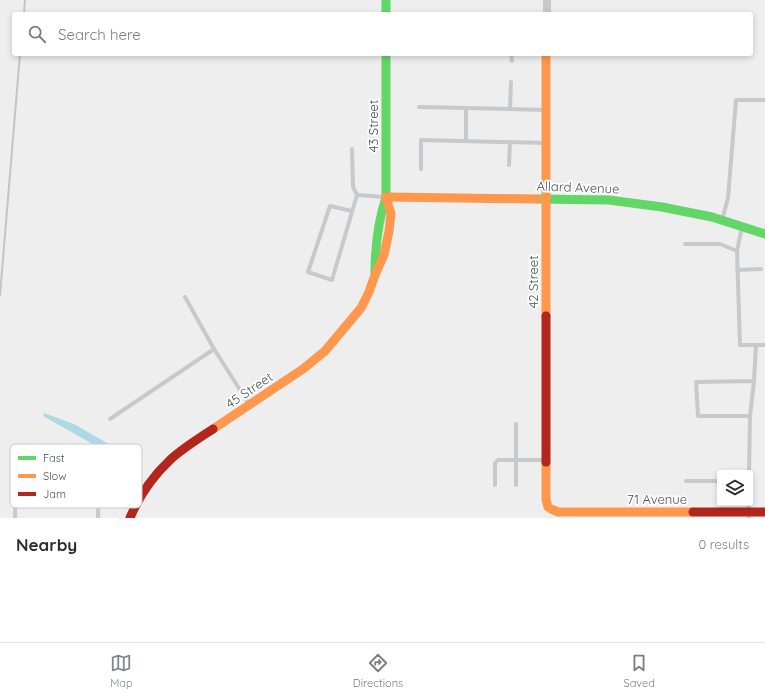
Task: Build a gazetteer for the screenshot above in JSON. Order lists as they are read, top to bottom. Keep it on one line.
{"streets":{"street":["43 Street","Allard Avenue","42 Street","45 Street","71 Avenue"]},"crossings":[["43 Street","Allard Avenue"],["43 Street","45 Street"],["Allard Avenue","42 Street"],["Allard Avenue","45 Street"],["42 Street","71 Avenue"]],"legend":["Fast","Slow","Jam"],"page":{"search":"Search here","heading":["Nearby","0 results"],"nav":["Map","Directions","Saved"]}}
